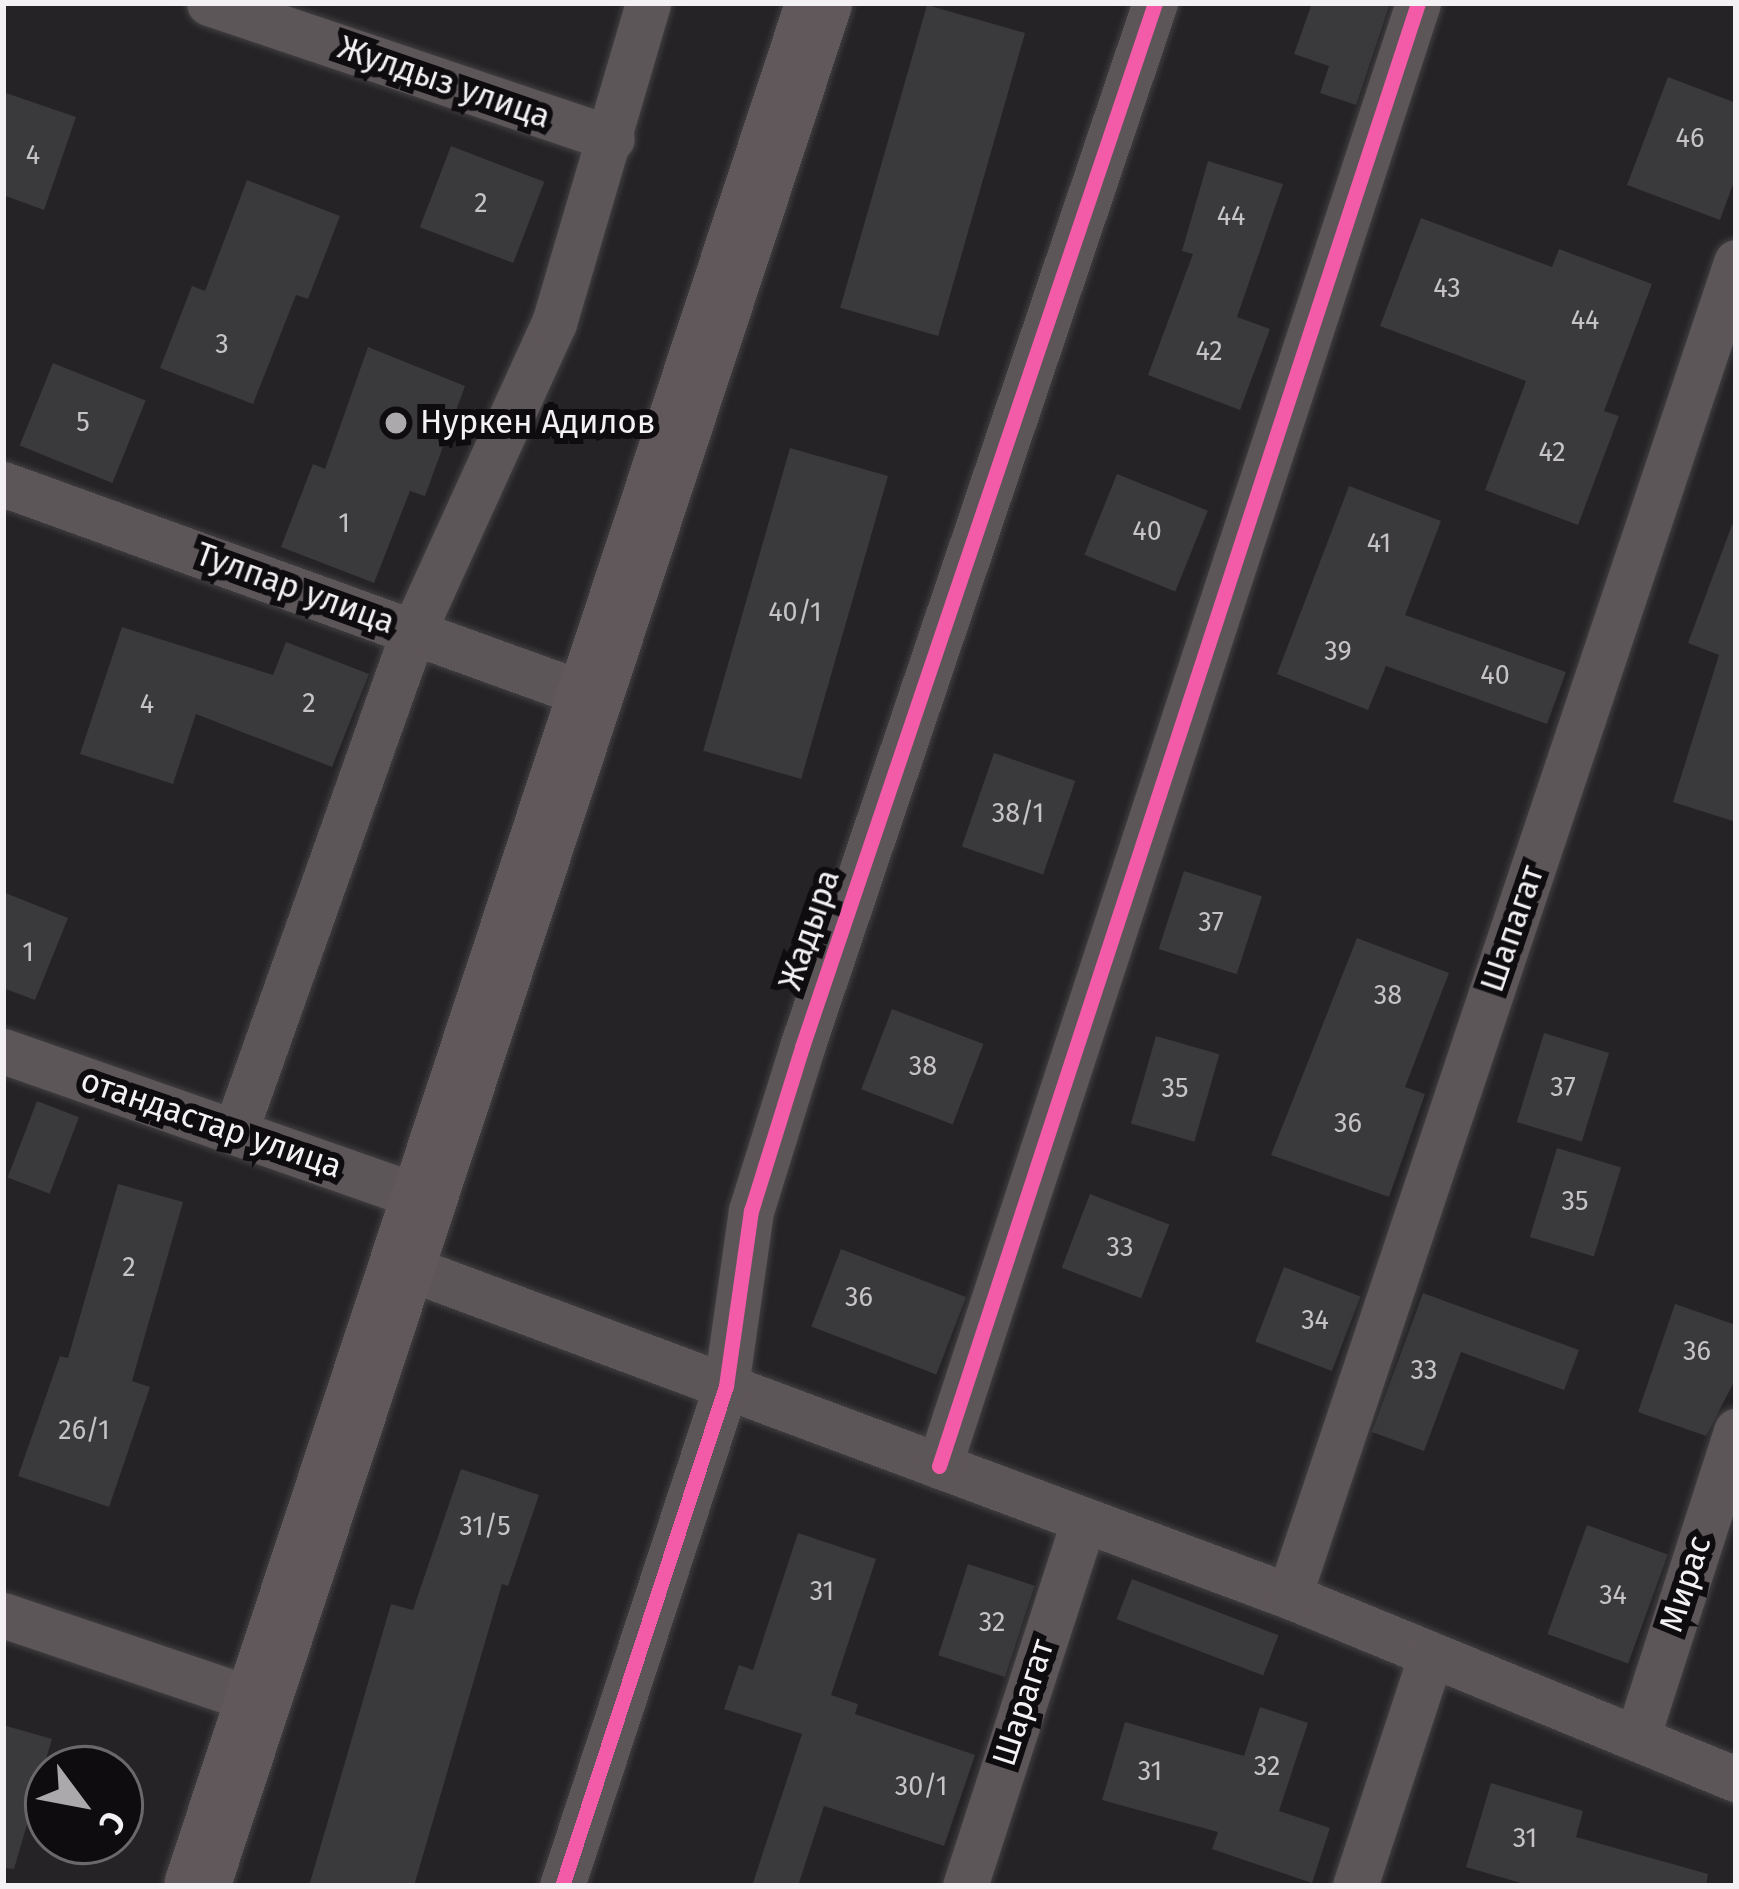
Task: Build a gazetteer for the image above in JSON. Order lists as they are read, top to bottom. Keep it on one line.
{"streets":{"street":["Жулдыз улица","Тулпар улица","Шапагат","Жадыра","отандастар улица","Мирас","Шарагат"]},"places":["Нуркен Адилов"],"house_numbers":["46","4","2","44","43","44","3","42","5","42","1","40","41","40/1","39","40","2","4","38/1","37","1","38","38","37","35","36","35","33","2","36","34","36","33","26/1","31/5","31","34","32","32","31","30/1","31"],"north":"bottom right"}
